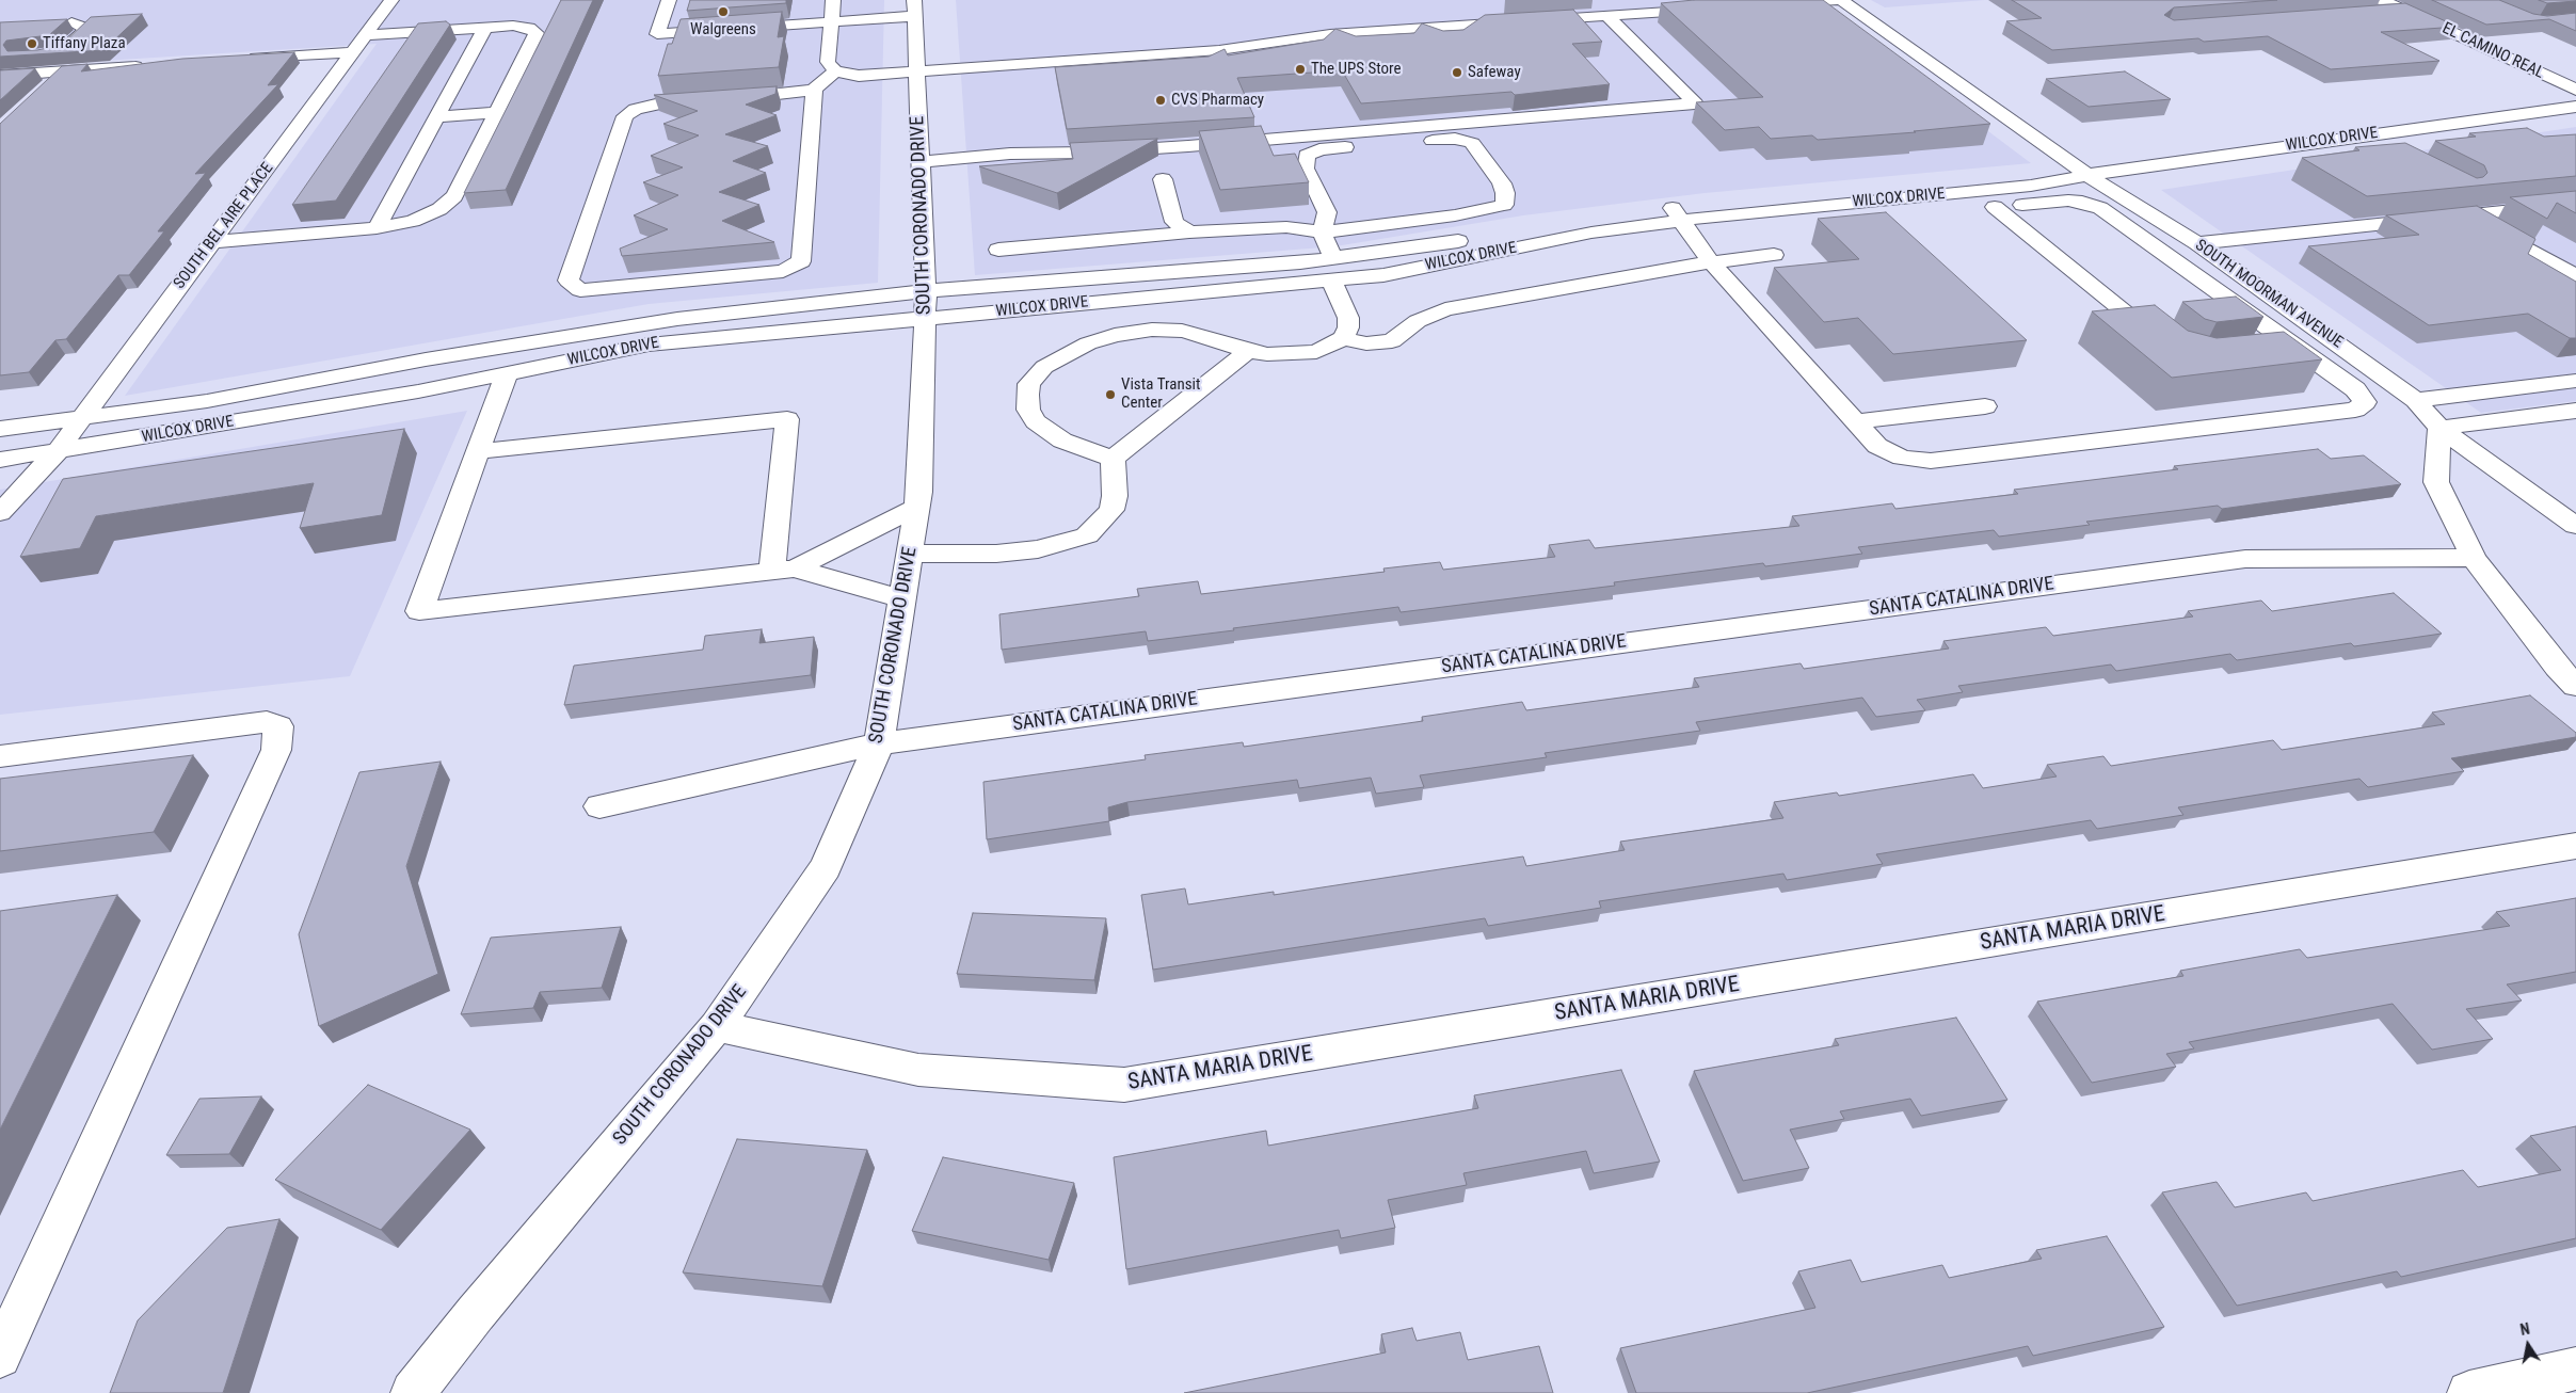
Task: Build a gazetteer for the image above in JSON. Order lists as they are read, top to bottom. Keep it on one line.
{"streets":{"street":["EL CAMINO REAL","WILCOX DRIVE","SOUTH CORONADO DRIVE","SOUTH BEL AIRE PLACE","SOUTH MOORMAN AVENUE","SANTA CATALINA DRIVE","SANTA MARIA DRIVE"]},"crossings":[["WILCOX DRIVE","SOUTH CORONADO DRIVE"],["WILCOX DRIVE","SOUTH BEL AIRE PLACE"],["WILCOX DRIVE","SOUTH MOORMAN AVENUE"],["SOUTH CORONADO DRIVE","SANTA CATALINA DRIVE"],["SOUTH CORONADO DRIVE","SANTA MARIA DRIVE"]],"places":["Walgreens","Tiffany Plaza","The UPS Store","Safeway","CVS Pharmacy","Vista Transit Center"],"north":"top"}
